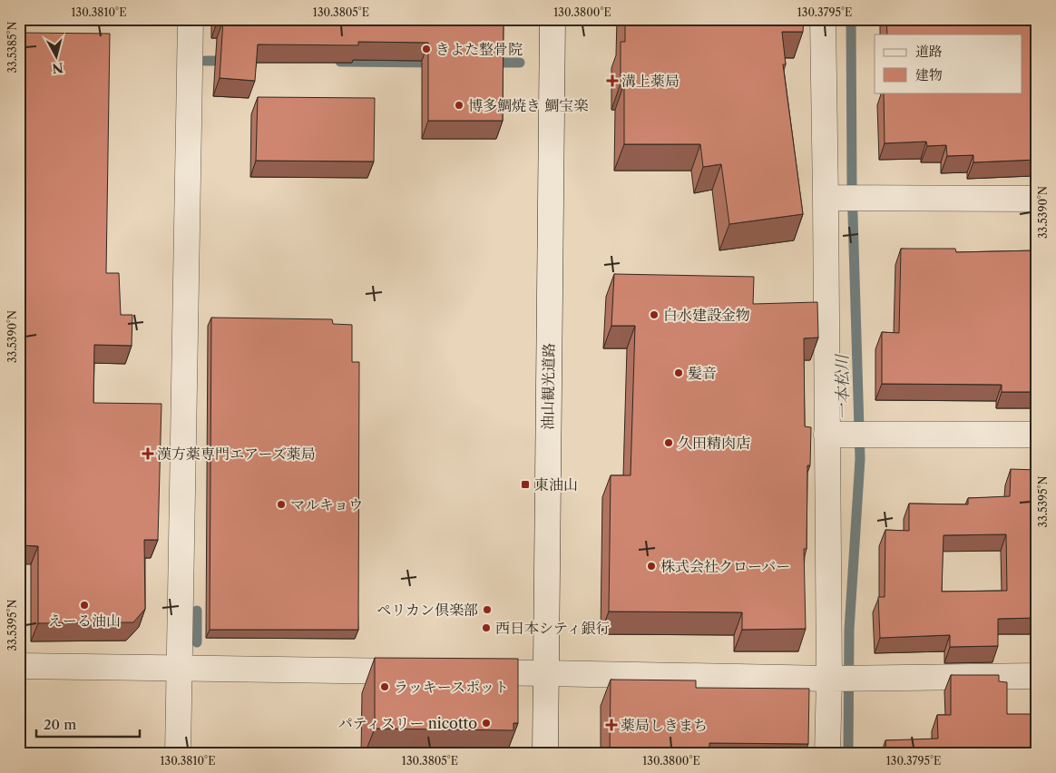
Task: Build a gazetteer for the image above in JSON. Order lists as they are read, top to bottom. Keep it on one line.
{"streets":{"street":["油山観光道路"]},"water":["一本松川"],"places":{"other":["きよた整骨院","博多鯛焼き 鯛宝楽","白水建設金物","髪音","久田精肉店","マルキョウ","株式会社クローバー","えーる油山","ペリカン倶楽部","西日本シティ銀行","ラッキースポット","パティスリー nicotto"],"health":["溝上薬局","漢方薬専門エアーズ薬局","薬局しきまち"],"transit":["東油山"]},"legend":["道路","建物"],"scale_bar":"20 m","north":"bottom","coordinates":["130.3810°E","130.3805°E","130.3800°E","130.3795°E","33.5385°N","33.5390°N","33.5395°N"]}
